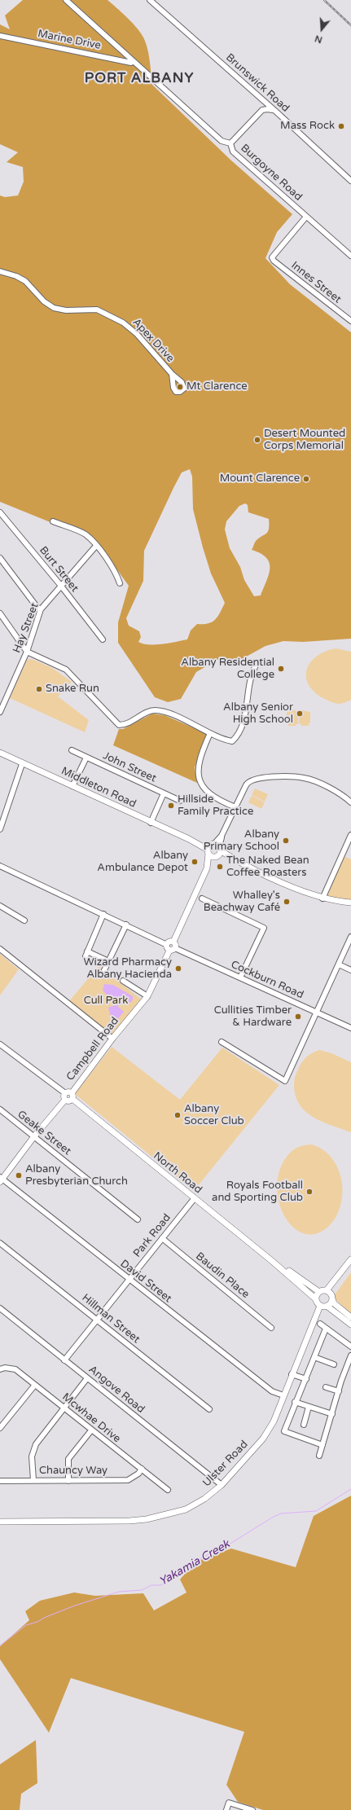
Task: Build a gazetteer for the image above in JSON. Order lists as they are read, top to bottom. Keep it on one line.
{"streets":{"main road":["Middleton Road","Campbell Road","North Road","Ulster Road"],"street":["Marine Drive","Brunswick Road","Burgoyne Road","Innes Street","Apex Drive","Burt Street","Hay Street","John Street","Cockburn Road","Geake Street","Park Road","Baudin Place","David Street","Hillman Street","Angove Road","Mcwhae Drive","Chauncy Way"]},"crossings":[["Marine Drive","Burgoyne Road"],["Burgoyne Road","Innes Street"],["Burt Street","Hay Street"],["Cockburn Road","Campbell Road"],["Campbell Road","North Road"],["North Road","Park Road"],["North Road","Ulster Road"],["Park Road","Baudin Place"],["Park Road","David Street"],["Park Road","Hillman Street"],["Park Road","Angove Road"],["David Street","Ulster Road"],["Angove Road","Ulster Road"],["Mcwhae Drive","Chauncy Way"]],"districts":["PORT ALBANY"],"water":["Yakamia Creek"],"parks":["Cull Park"],"places":["Mass Rock","Mt Clarence","Desert Mounted Corps Memorial","Mount Clarence","Albany Residential College","Snake Run","Albany Senior High School","Hillside Family Practice","Albany Primary School","Albany Ambulance Depot","The Naked Bean Coffee Roasters","Whalley's Beachway Café","Wizard Pharmacy Albany Hacienda","Cullities Timber & Hardware","Albany Soccer Club","Albany Presbyterian Church","Royals Football and Sporting Club"],"north":"bottom"}
